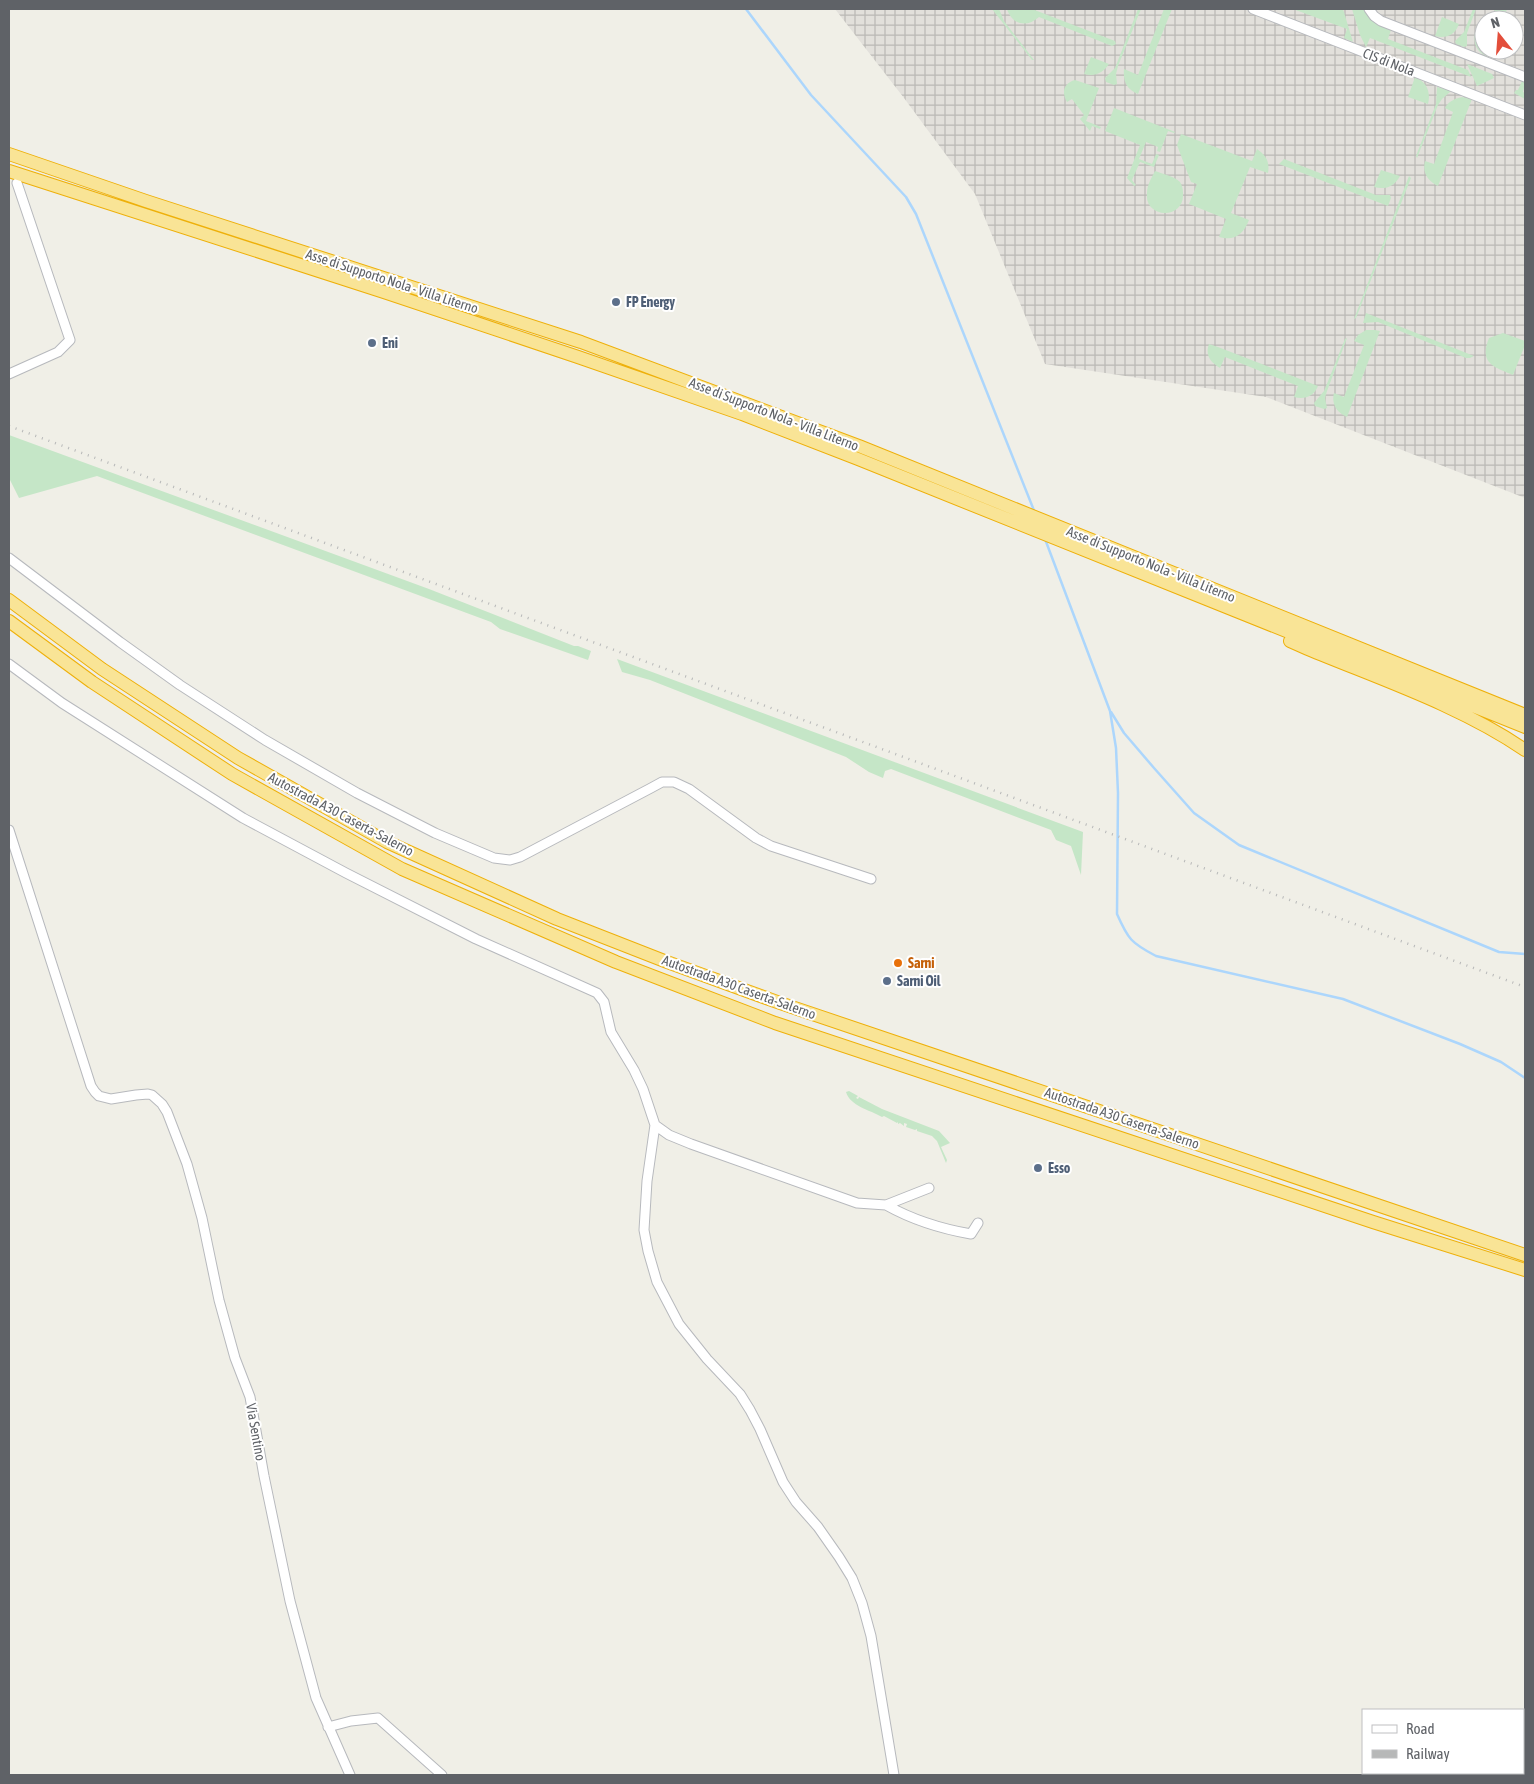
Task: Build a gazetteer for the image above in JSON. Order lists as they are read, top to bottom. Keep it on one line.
{"streets":{"highway":["Asse di Supporto Nola - Villa Literno","Autostrada A30 Caserta-Salerno"],"street":["CIS di Nola","Via Sentino"]},"places":["FP Energy","Eni","Sarni","Sarni Oil","Esso"],"legend":["Road","Railway"],"north":"top"}
